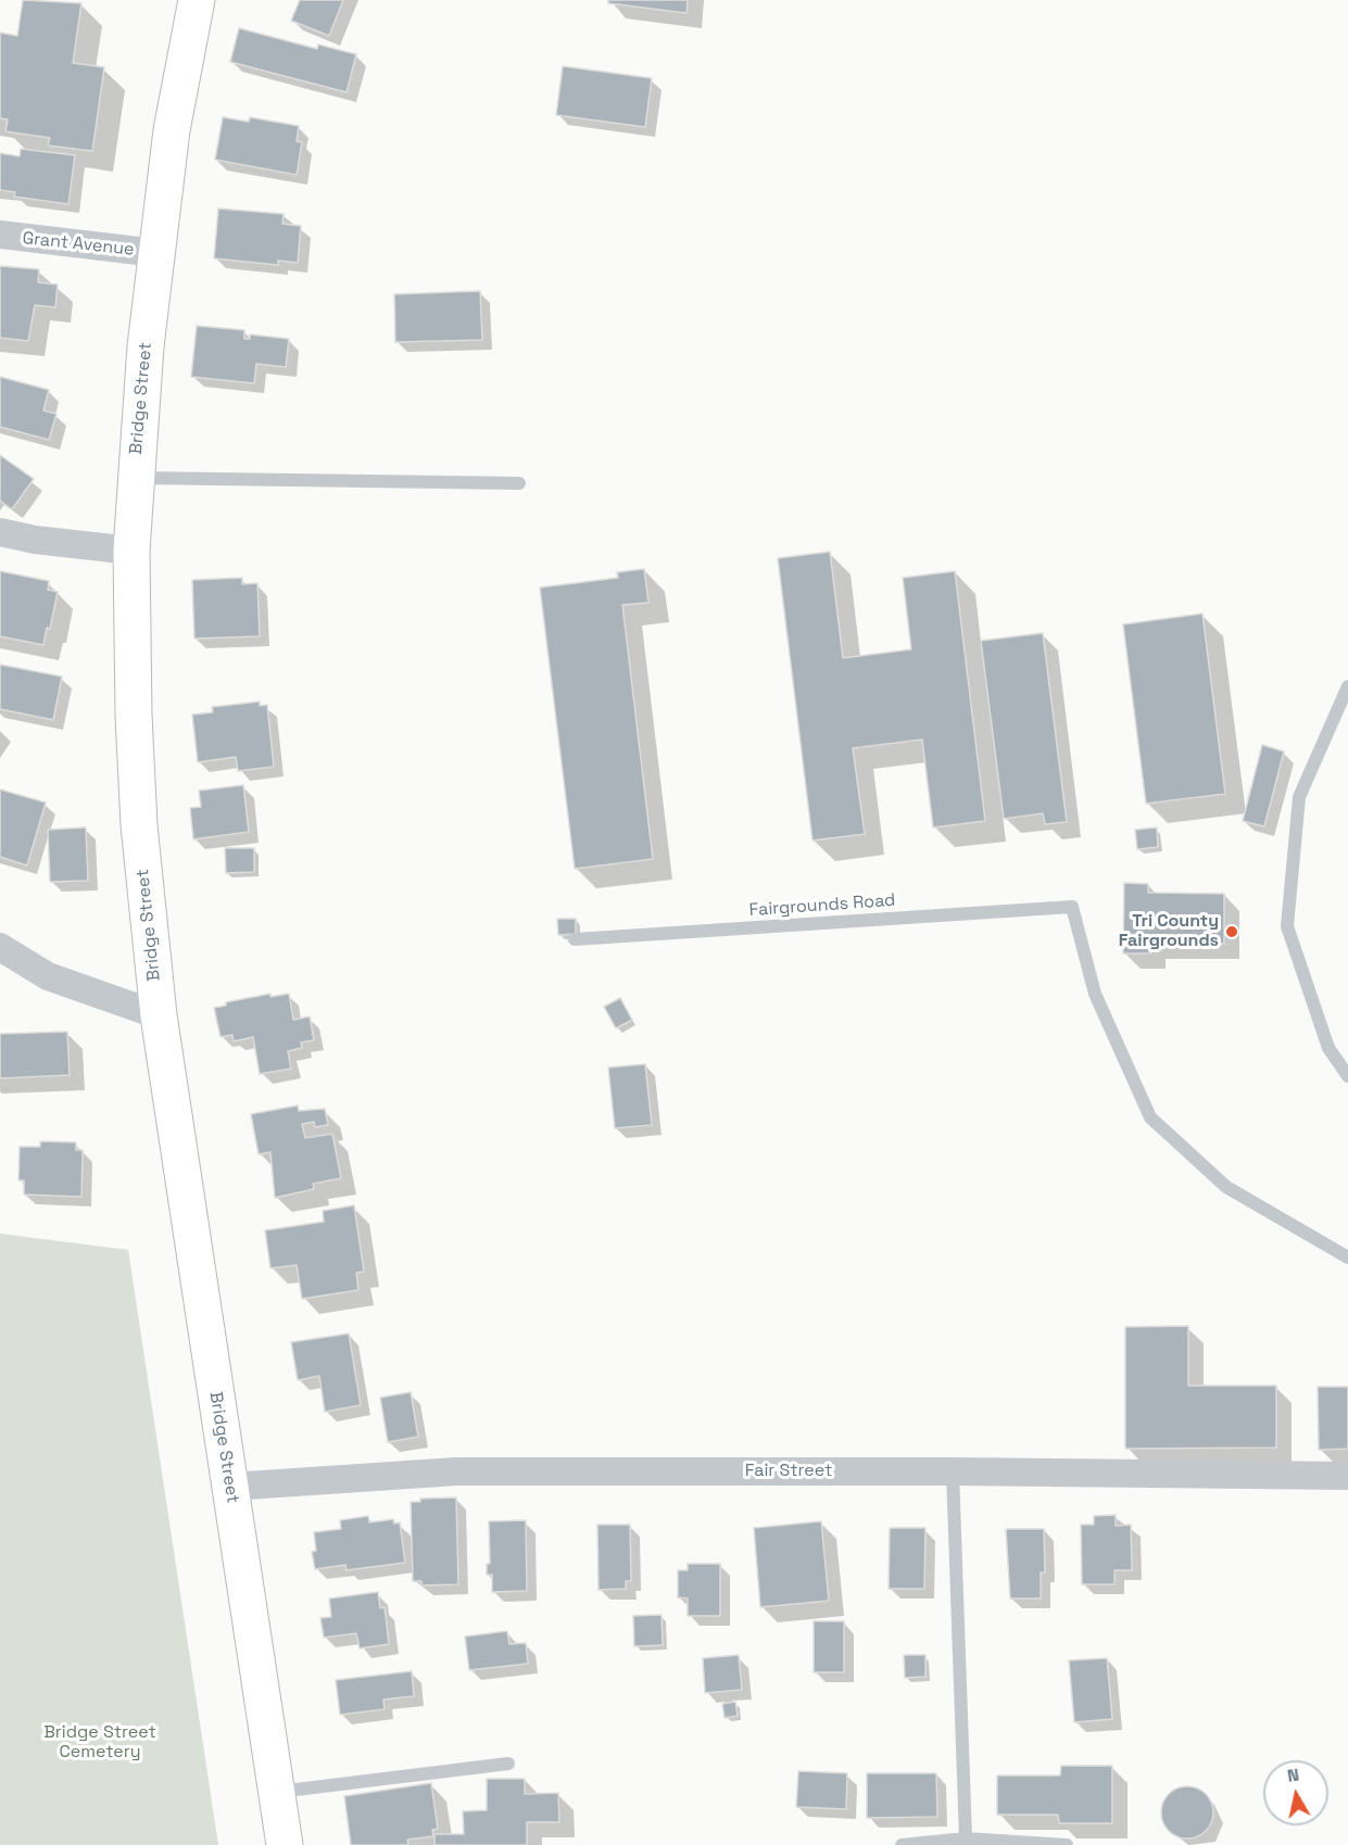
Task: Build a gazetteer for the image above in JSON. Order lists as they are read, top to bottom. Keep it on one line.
{"streets":{"highway":["Bridge Street"],"street":["Grant Avenue","Fair Street"],"lane":["Fairgrounds Road"]},"crossings":[["Grant Avenue","Bridge Street"],["Bridge Street","Fair Street"]],"parks":["Bridge Street Cemetery"],"places":["Tri County Fairgrounds"],"north":"top"}
